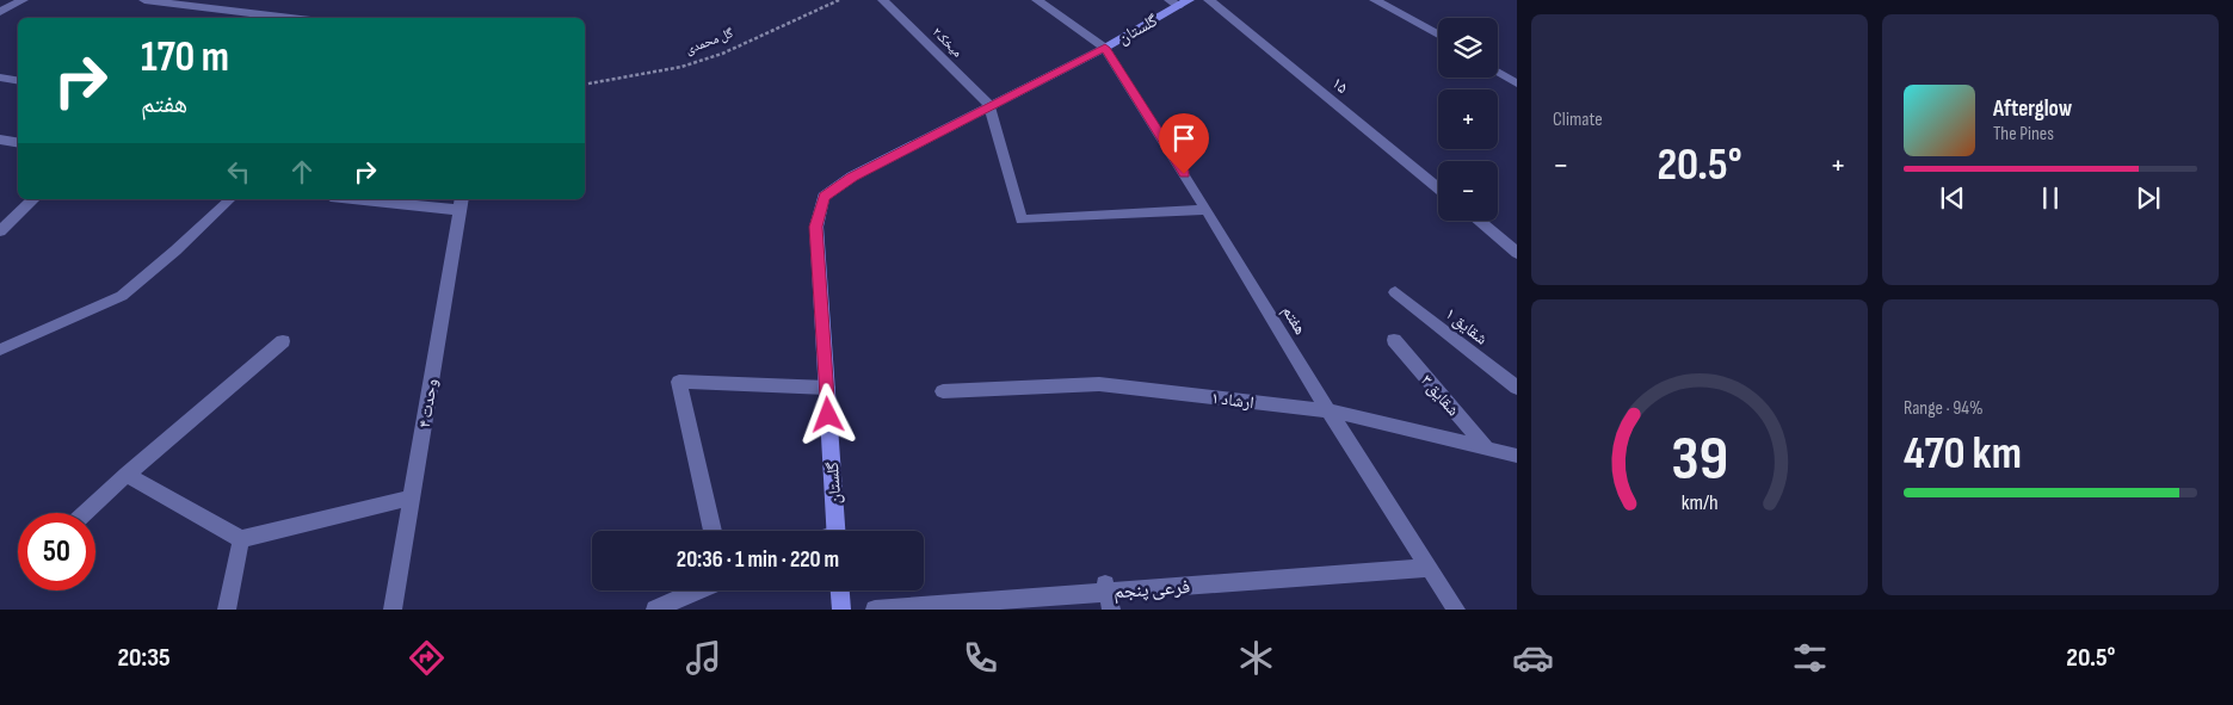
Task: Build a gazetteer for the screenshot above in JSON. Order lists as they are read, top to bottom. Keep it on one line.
{"streets":{"main road":["گلستان"],"street":["میخک۲","۱۵","هفتم","شقایق ۱","شقایق ۳","ارشاد ۱","وحدت ۴","فرعی پنجم"],"path":["گل محمدی"]},"crossings":[["گلستان","میخک۲"],["گلستان","هفتم"],["هفتم","ارشاد ۱"],["هفتم","فرعی پنجم"],["شقایق ۳","ارشاد ۱"]],"page":{"tile":["Climate",["Range · 94%","470 km"]],"map_buttons":["+","−"],"turn":["170 m","هفتم"],"song":["Afterglow","The Pines"],"heat":["−","20.5°","+"],"limit":"50","trip":"20:36 · 1 min · 220 m","tabs":["20:35","20.5°"],"gauge":["39","km/h"]}}
